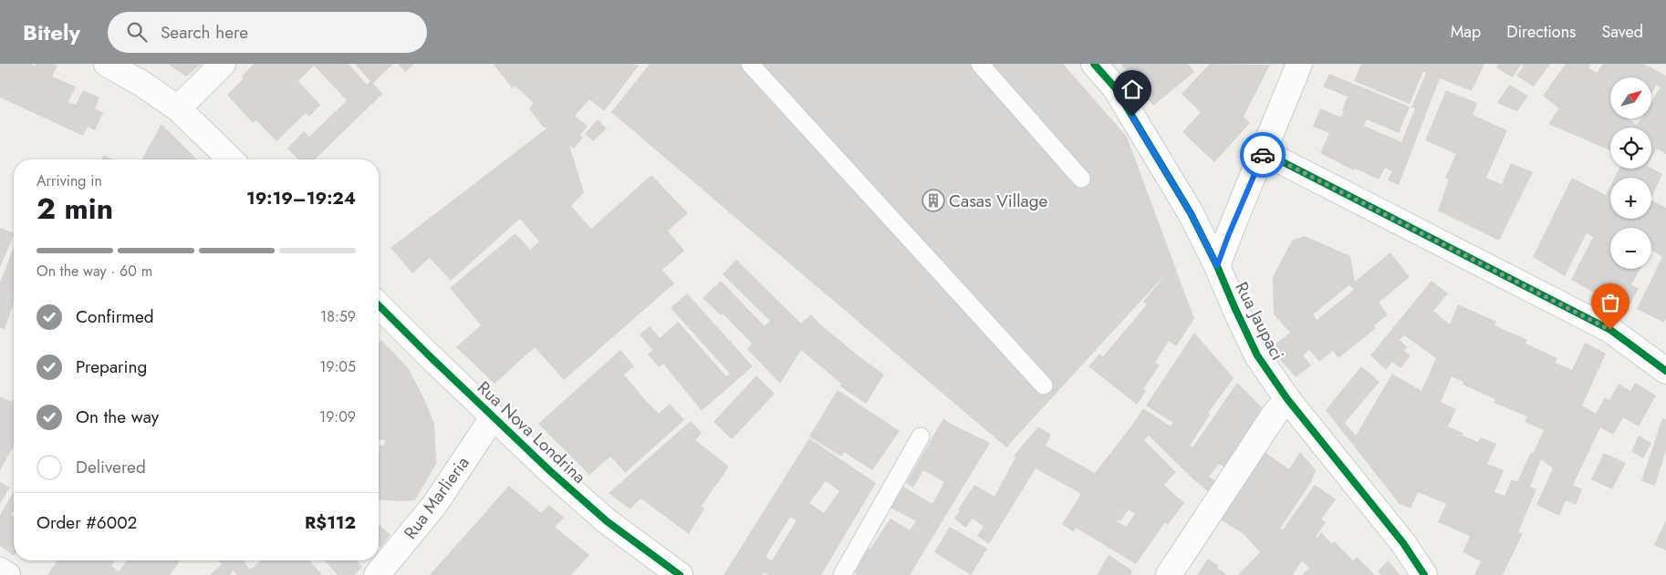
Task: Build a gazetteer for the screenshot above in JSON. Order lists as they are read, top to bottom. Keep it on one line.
{"streets":{"street":["Rua Jaupaci","Rua Nova Londrina","Rua Marlieria"]},"crossings":[["Rua Nova Londrina","Rua Marlieria"]],"places":{"building":["Casas Village"]},"north":"top right","page":{"header":"Bitely","search":"Search here","nav":["Map","Directions","Saved"],"map_buttons":["+","−"],"heading":["2 min","Arriving in","19:19–19:24"],"panel":["Order #6002","R$112"],"bar":"On the way · 60 m","list":[["Confirmed","18:59"],["Preparing","19:05"],["On the way","19:09"],"Delivered"]}}
